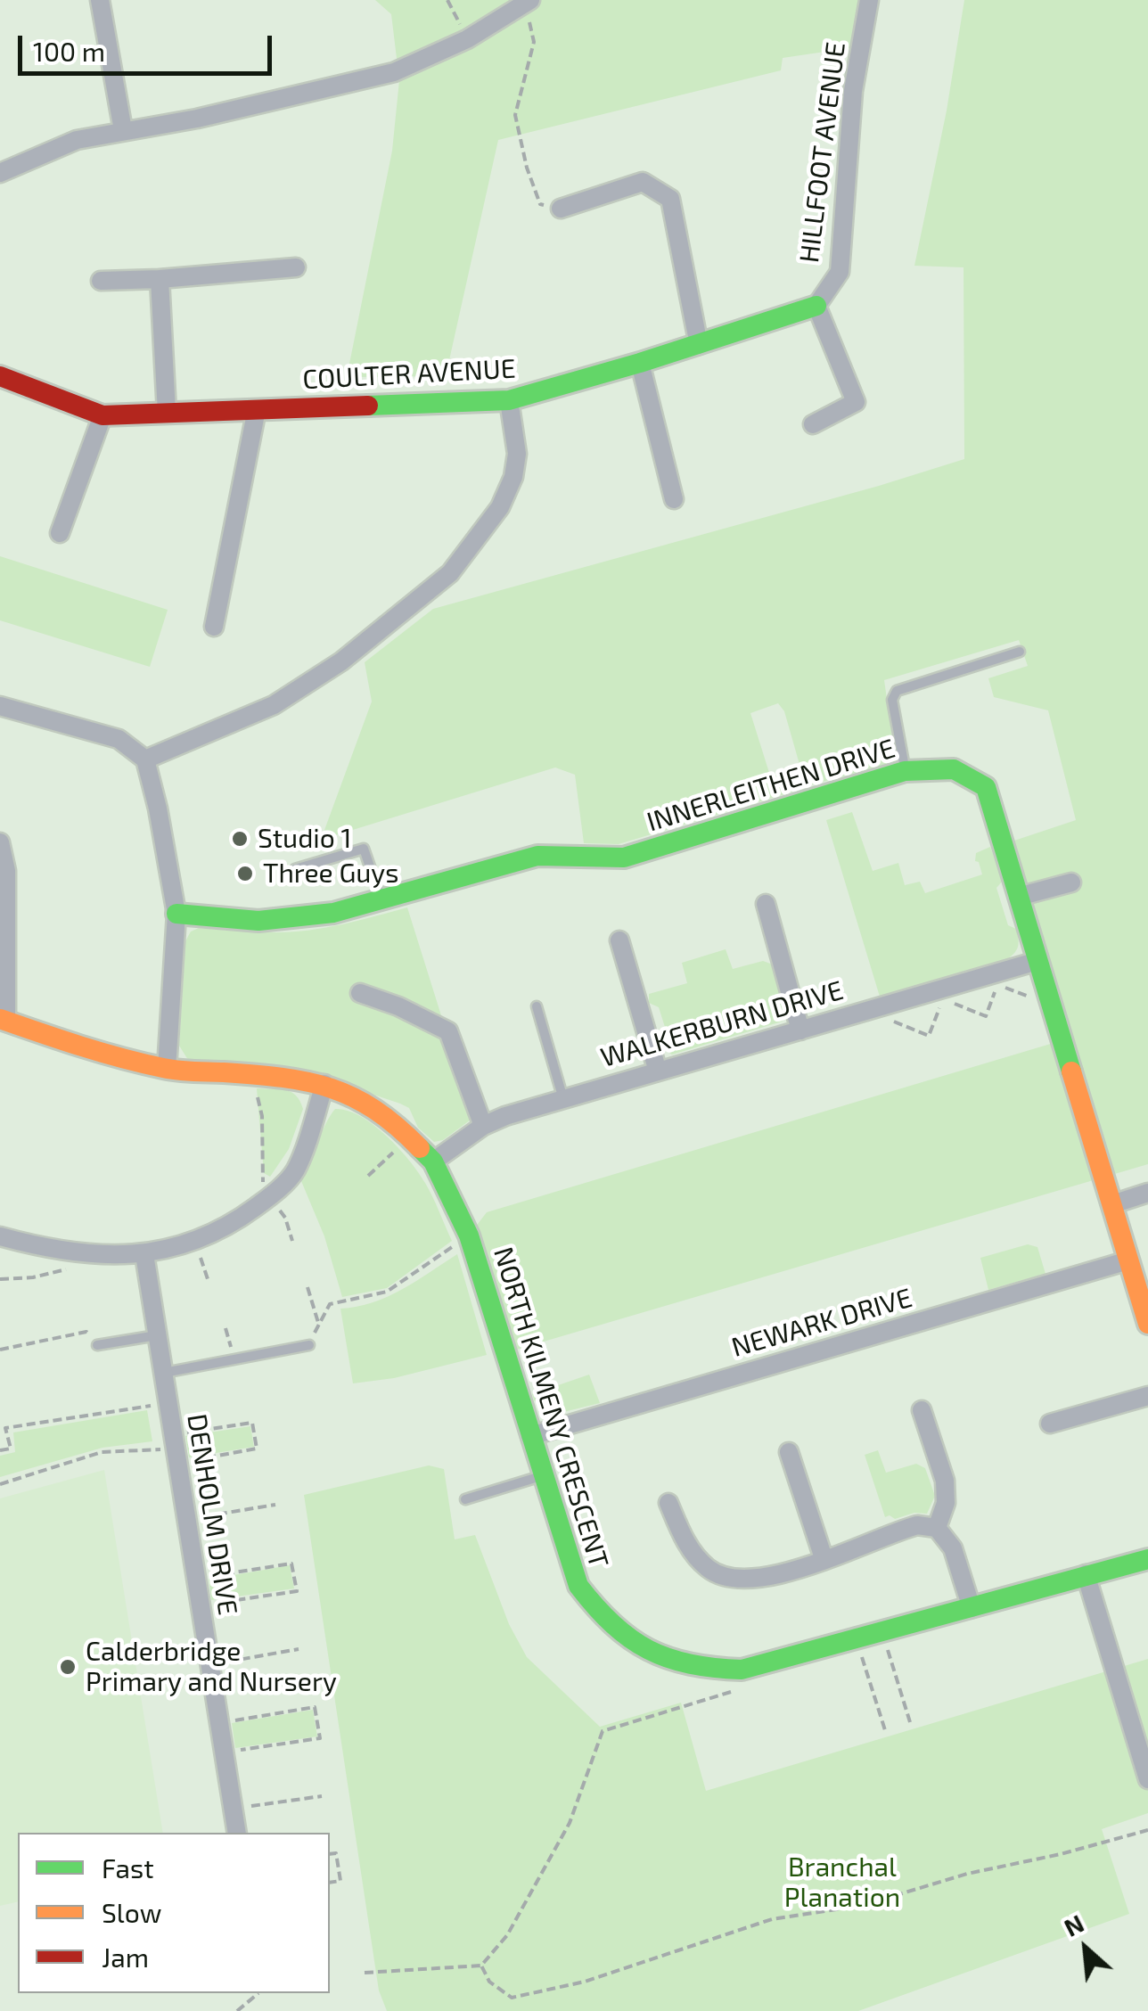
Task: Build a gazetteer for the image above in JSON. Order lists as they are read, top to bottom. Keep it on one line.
{"streets":{"street":["HILLFOOT AVENUE","COULTER AVENUE","INNERLEITHEN DRIVE","WALKERBURN DRIVE","NEWARK DRIVE","NORTH KILMENY CRESCENT","DENHOLM DRIVE"]},"crossings":[["HILLFOOT AVENUE","COULTER AVENUE"],["INNERLEITHEN DRIVE","WALKERBURN DRIVE"],["INNERLEITHEN DRIVE","NEWARK DRIVE"],["WALKERBURN DRIVE","NORTH KILMENY CRESCENT"],["NEWARK DRIVE","NORTH KILMENY CRESCENT"]],"parks":["Branchal Planation"],"places":["Studio 1","Three Guys","Calderbridge Primary and Nursery"],"legend":["Fast","Slow","Jam"],"scale_bar":"100 m","north":"top left"}
